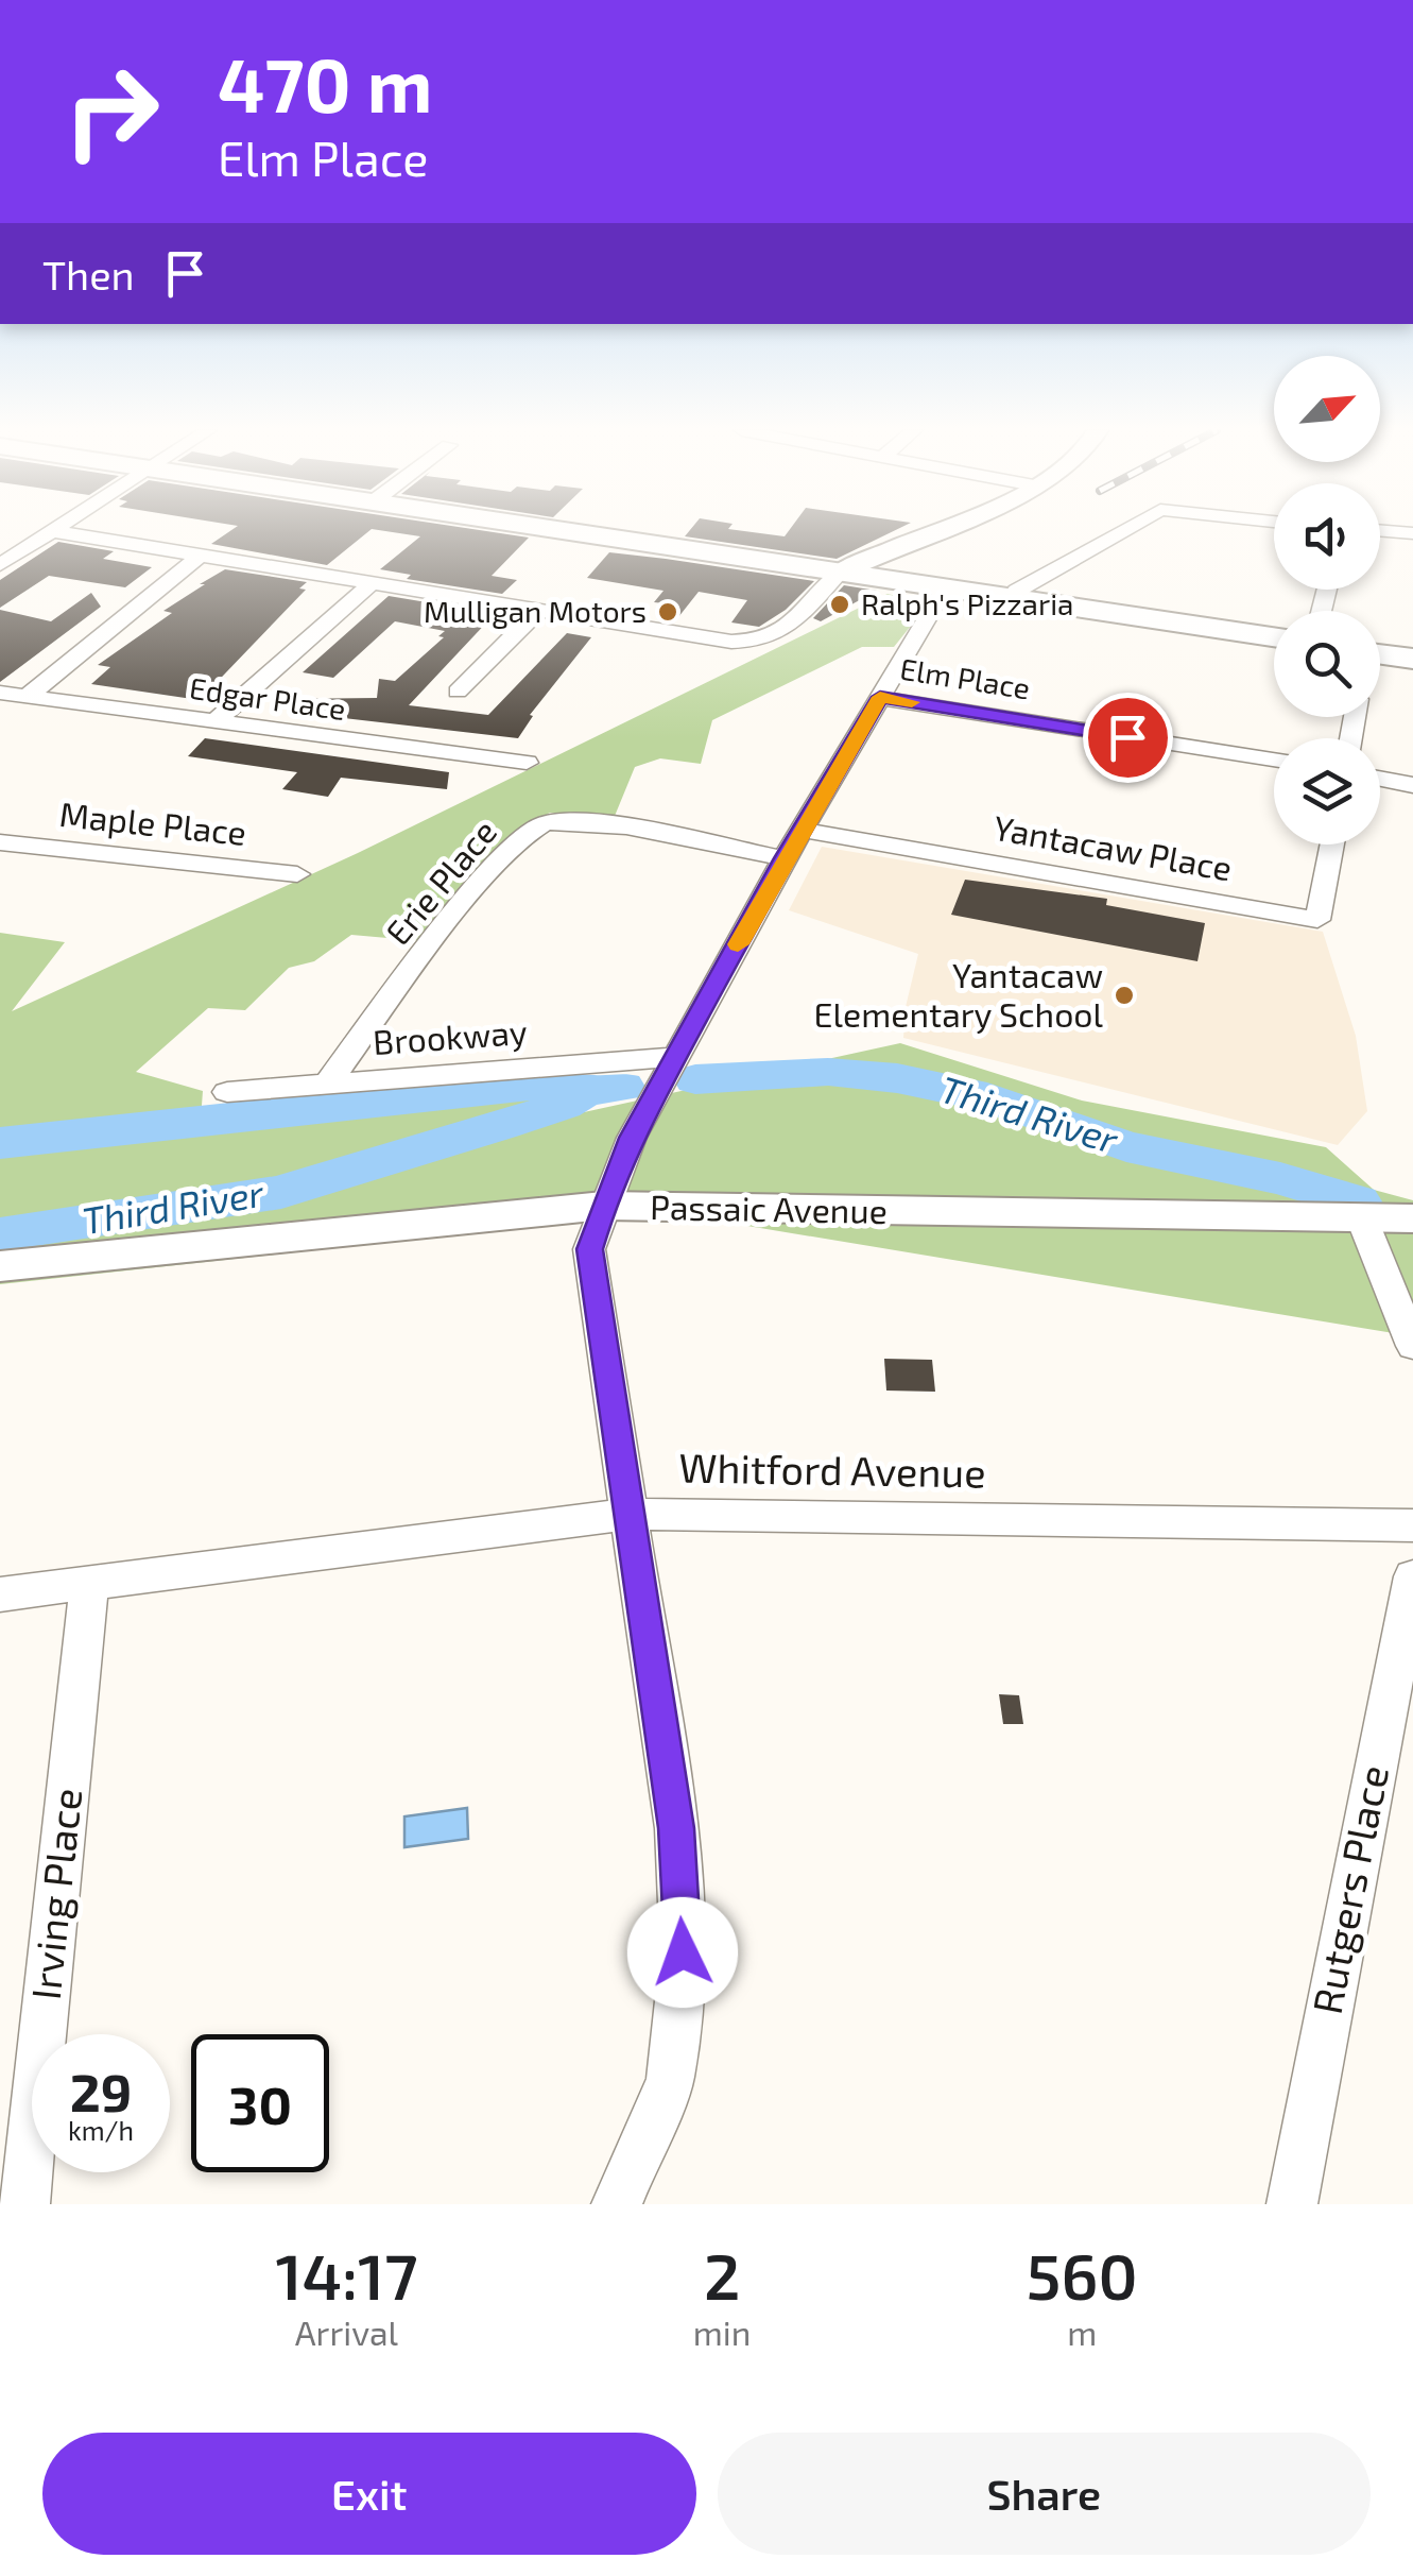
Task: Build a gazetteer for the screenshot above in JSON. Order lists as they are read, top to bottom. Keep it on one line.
{"streets":{"street":["Elm Place","Edgar Place","Maple Place","Yantacaw Place","Erie Place","Brookway","Passaic Avenue","Whitford Avenue","Rutgers Place","Irving Place"]},"crossings":[["Yantacaw Place","Erie Place"],["Erie Place","Brookway"],["Whitford Avenue","Irving Place"]],"water":["Third River"],"places":["Ralph's Pizzaria","Mulligan Motors","Yantacaw Elementary School"],"north":"top right","page":{"turn":["470 m","Elm Place"],"then":"Then","speed":"29 km/h","limit":"30","eta":["14:17","Arrival","2","min","560","m"],"buttons":["Exit","Share"]}}
